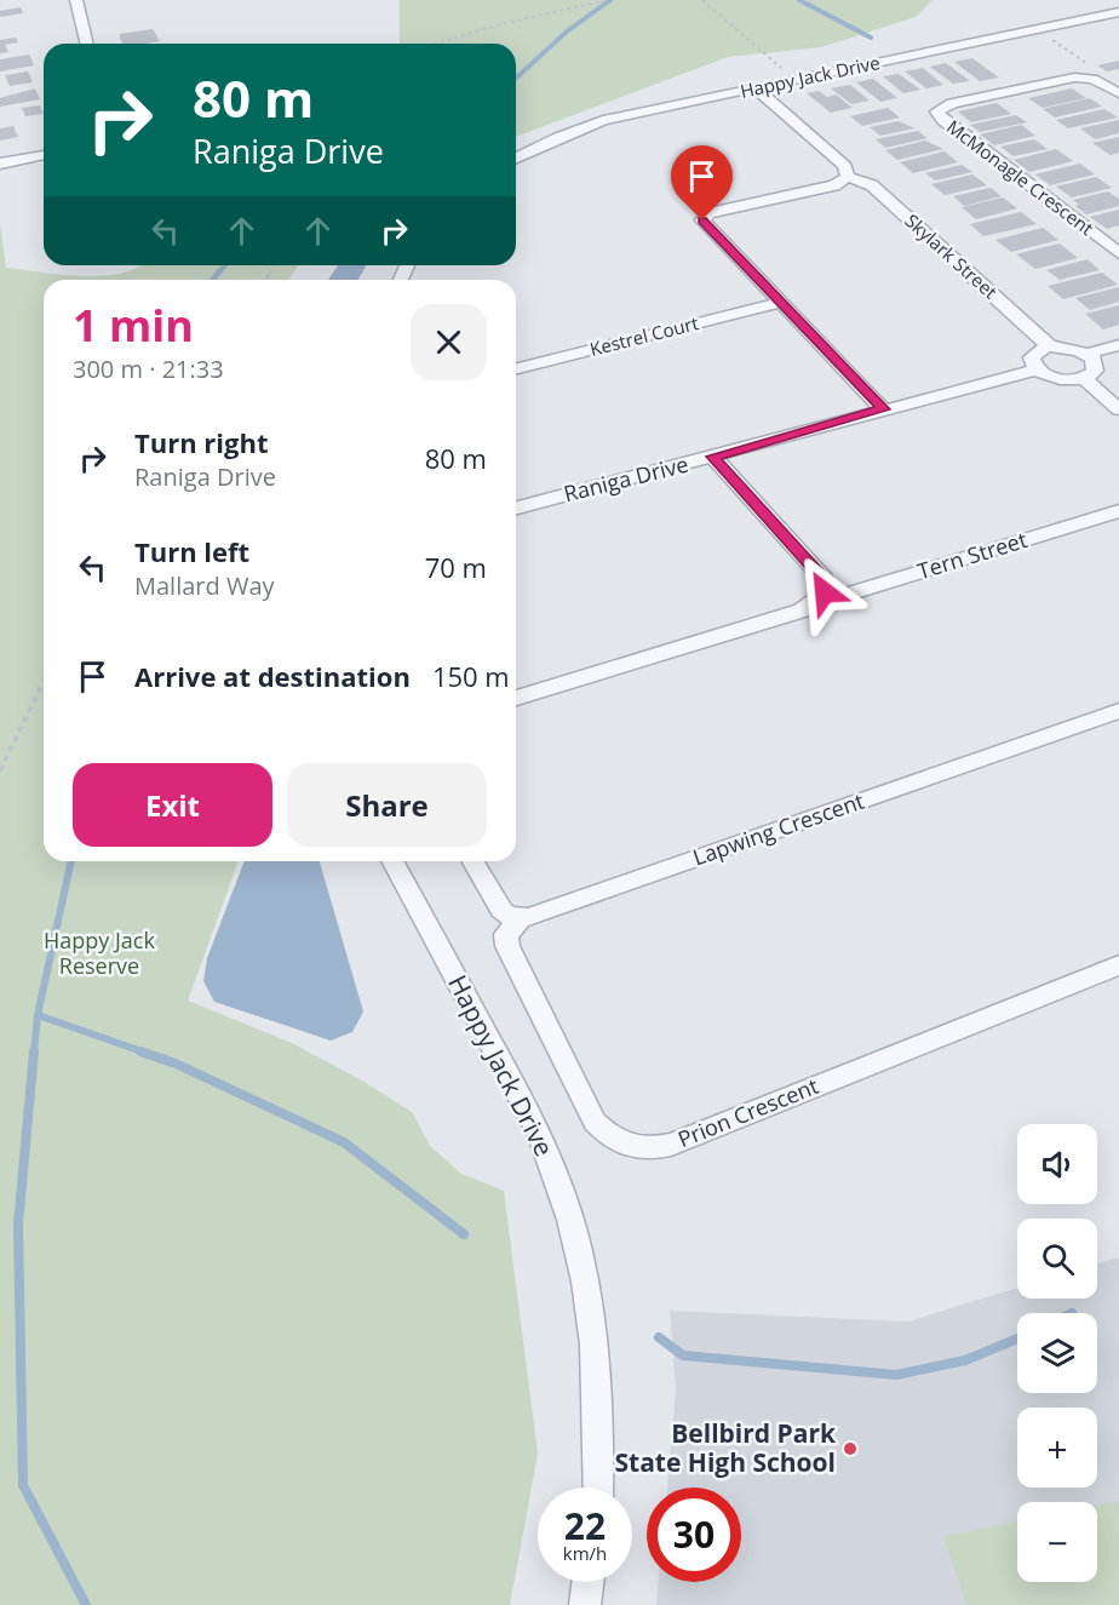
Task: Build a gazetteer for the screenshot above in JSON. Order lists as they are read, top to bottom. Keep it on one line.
{"streets":{"street":["Happy Jack Drive","McMonagle Crescent","Skylark Street","Kestrel Court","Raniga Drive","Tern Street","Lapwing Crescent","Prion Crescent"]},"crossings":[["Lapwing Crescent","Prion Crescent"]],"parks":["Happy Jack Reserve"],"places":["Bellbird Park State High School"],"page":{"turn":["80 m","Raniga Drive"],"heading":["1 min","300 m · 21:33"],"list":[{"name":"Turn right","note":"Raniga Drive","value":"80 m"},{"name":"Turn left","note":"Mallard Way","value":"70 m"},{"name":"Arrive at destination","value":"150 m"}],"buttons":["Exit","Share"],"map_buttons":["+","−"],"speed":"22 km/h","limit":"30"}}
